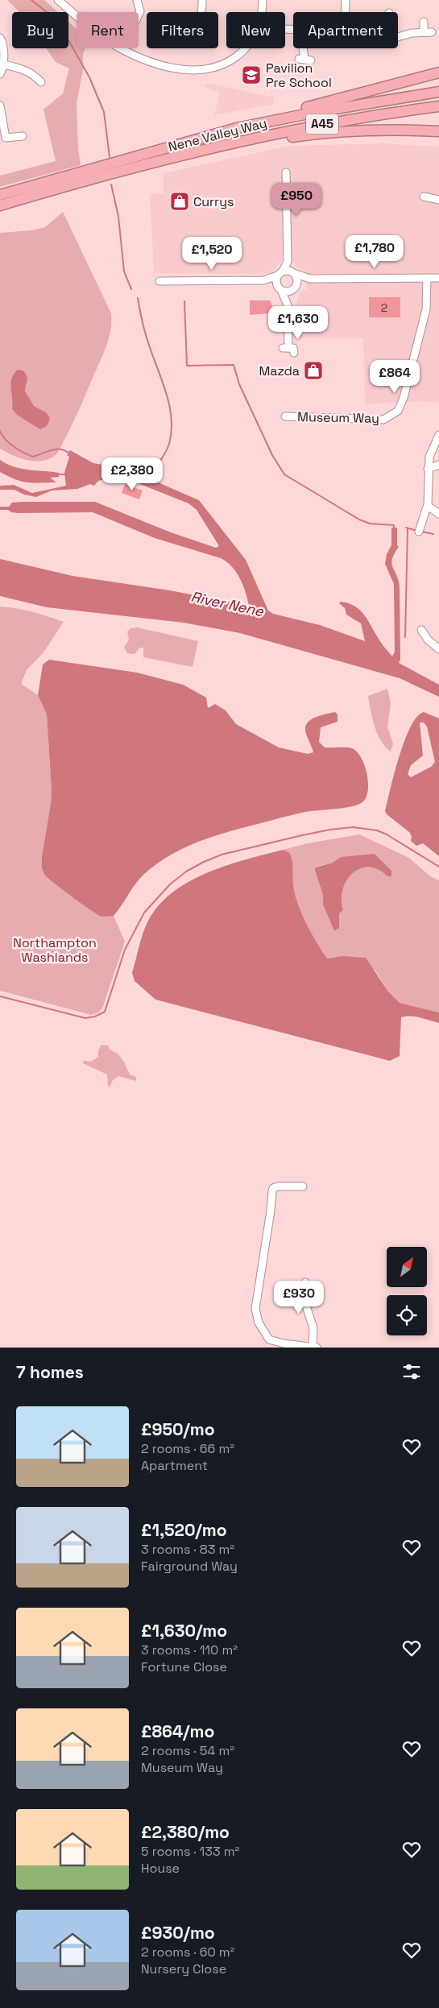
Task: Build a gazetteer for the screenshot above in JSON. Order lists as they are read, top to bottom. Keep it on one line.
{"streets":{"highway":["A45","Nene Valley Way"],"street":["Museum Way"]},"water":["River Nene"],"parks":["Northampton Washlands"],"places":{"school or university":["Pavilion Pre School"],"shop":["Currys","Mazda"]},"house_numbers":["2"],"north":"top right","page":{"chip":["Buy","Rent","Filters","New","Apartment"],"price":["£950","£1,780","£1,520","£1,630","£864","£2,380","£930"],"heading":"7 homes","list":[{"name":"£950/mo","note":"2 rooms · 66 m² · Apartment"},{"name":"£1,520/mo","note":"3 rooms · 83 m² · Fairground Way"},{"name":"£1,630/mo","note":"3 rooms · 110 m² · Fortune Close"},{"name":"£864/mo","note":"2 rooms · 54 m² · Museum Way"},{"name":"£2,380/mo","note":"5 rooms · 133 m² · House"},{"name":"£930/mo","note":"2 rooms · 60 m² · Nursery Close"}]}}
